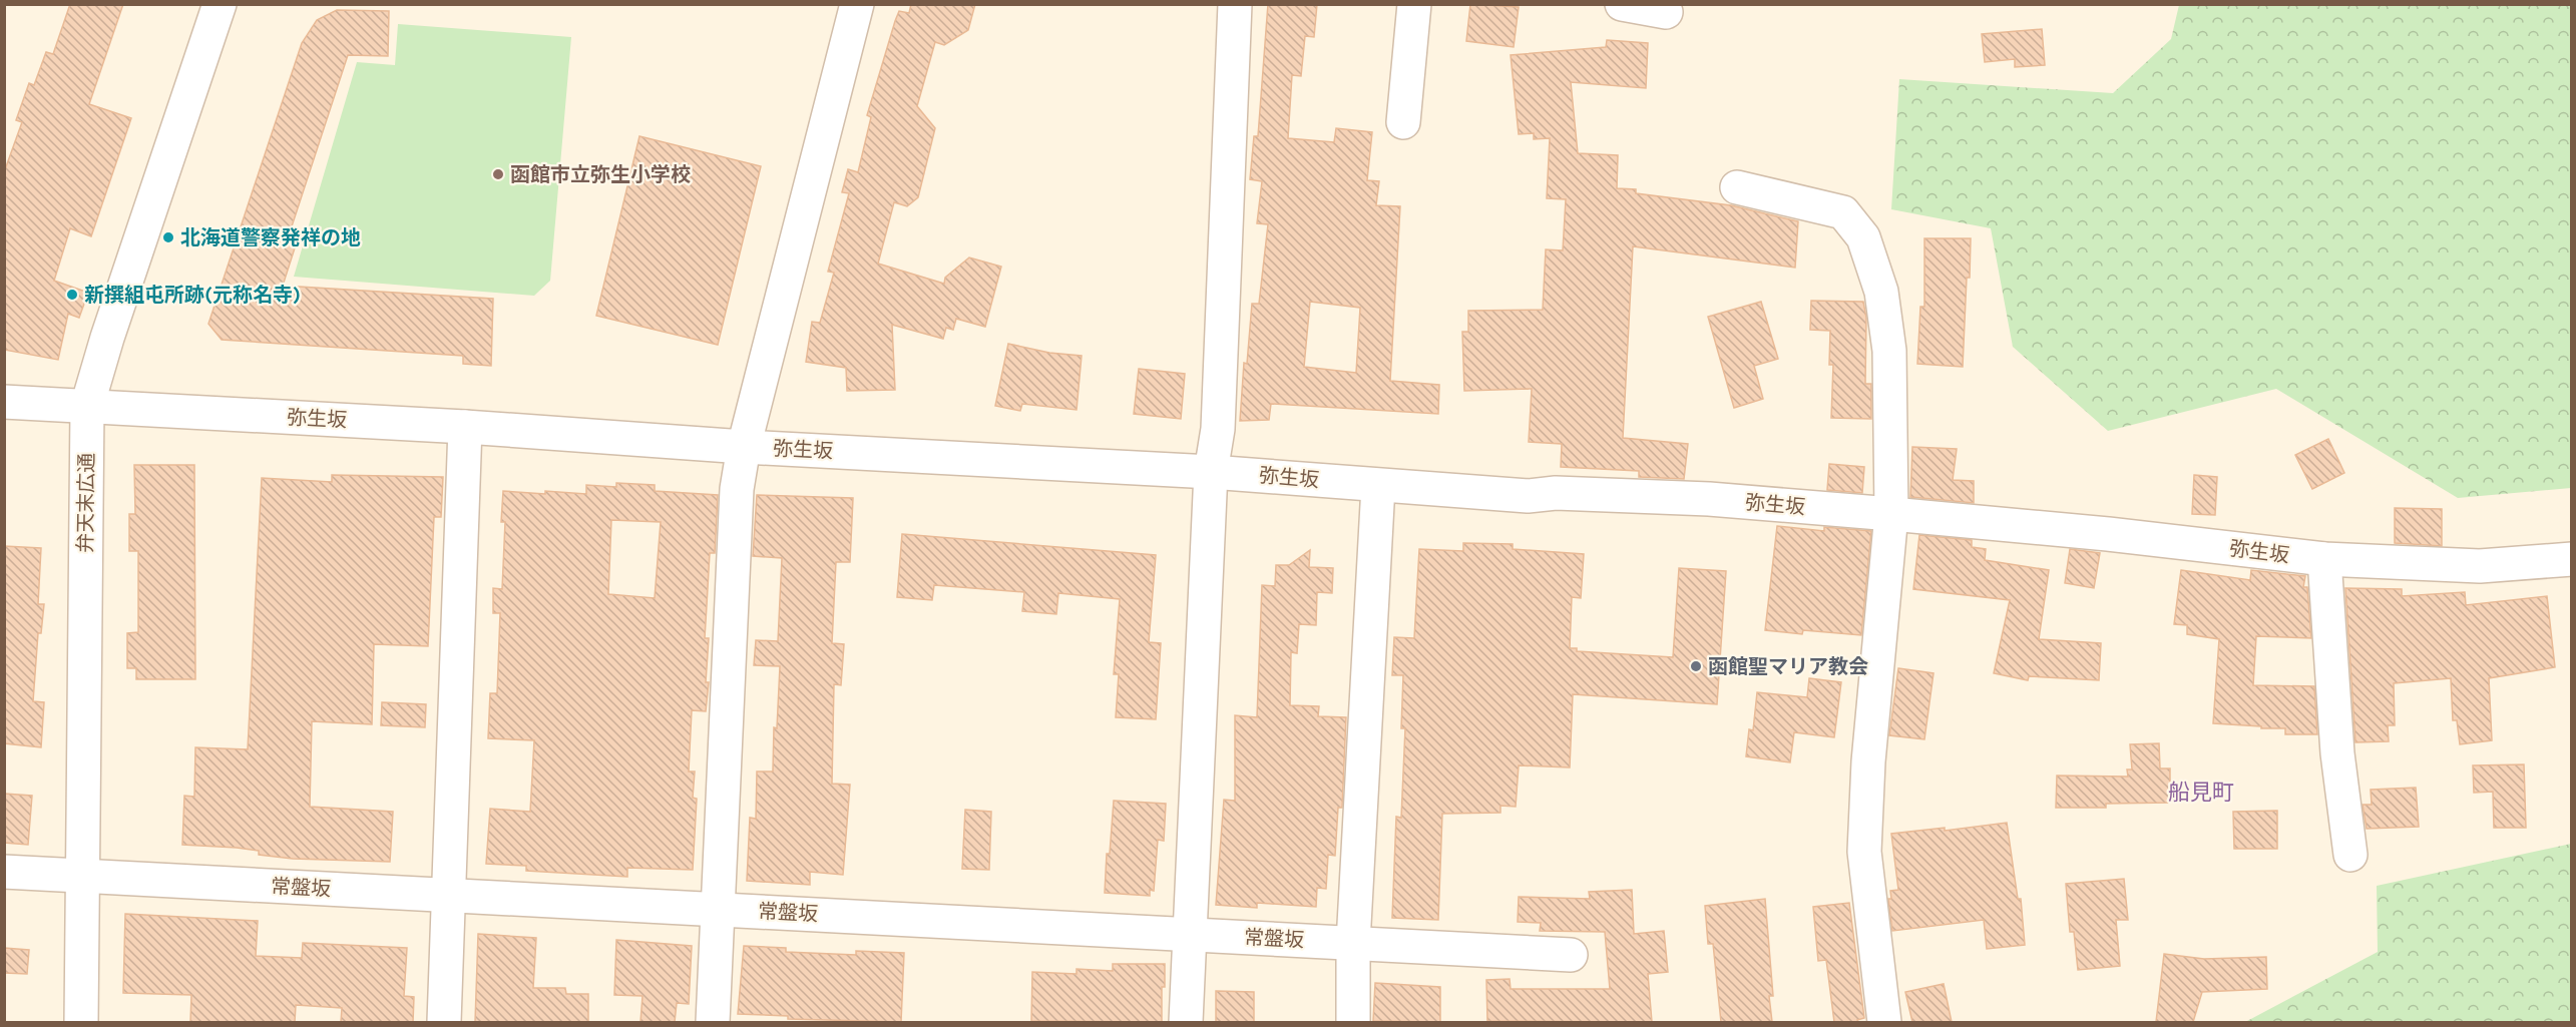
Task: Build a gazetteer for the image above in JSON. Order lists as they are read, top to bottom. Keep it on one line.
{"streets":{"street":["弥生坂","弁天末広通","常盤坂"]},"crossings":[["弥生坂","弁天末広通"],["弁天末広通","常盤坂"]],"districts":["船見町"],"places":["函館市立弥生小学校","北海道警察発祥の地","新撰組屯所跡(元称名寺)","函館聖マリア教会"]}
